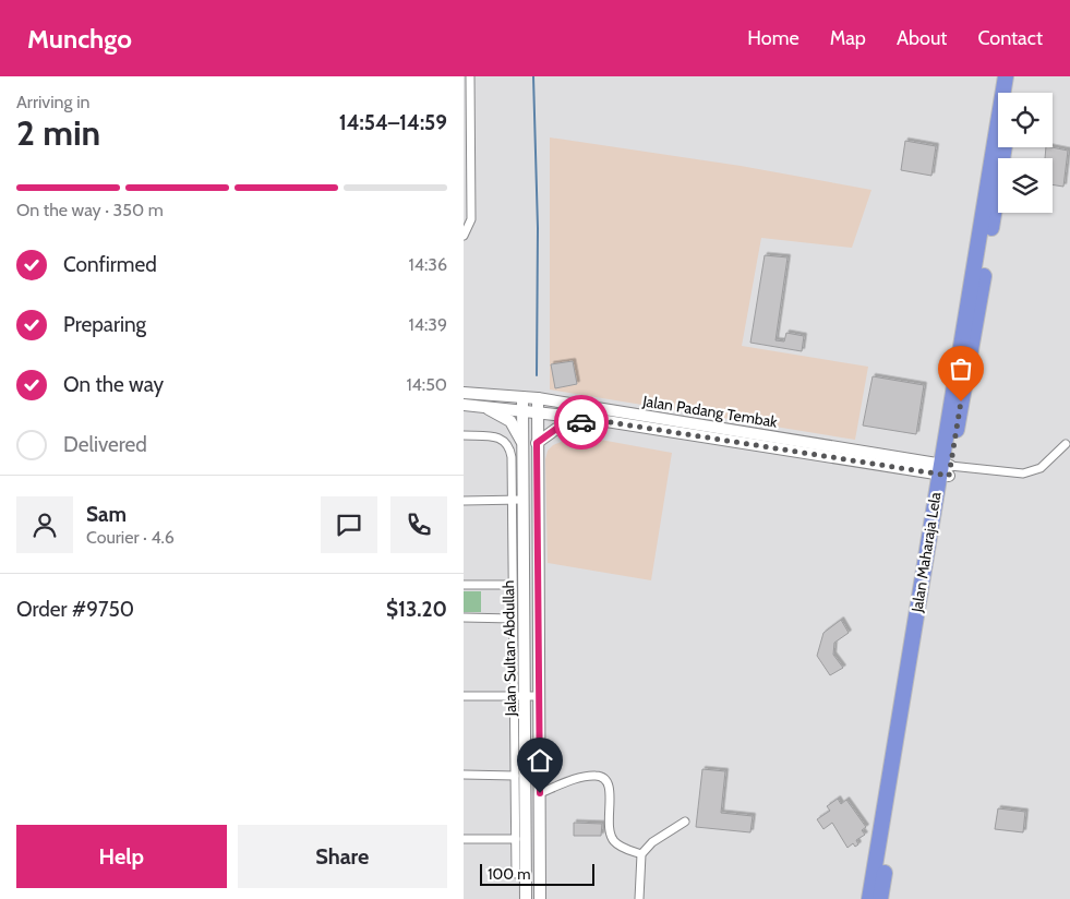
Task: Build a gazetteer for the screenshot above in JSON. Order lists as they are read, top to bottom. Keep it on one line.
{"streets":{"highway":["Jalan Maharaja Lela"],"main road":["Jalan Padang Tembak","Jalan Sultan Abdullah"]},"crossings":[["Jalan Padang Tembak","Jalan Maharaja Lela"],["Jalan Padang Tembak","Jalan Sultan Abdullah"]],"scale_bar":"100 m","page":{"header":"Munchgo","nav":["Home","Map","About","Contact"],"heading":["2 min","Arriving in","14:54–14:59"],"panel":["Sam","Courier · 4.6","Order #9750","$13.20"],"bar":"On the way · 350 m","list":[["Confirmed","14:36"],["Preparing","14:39"],["On the way","14:50"],"Delivered"],"buttons":["Help","Share"],"scale":"100 m"}}
